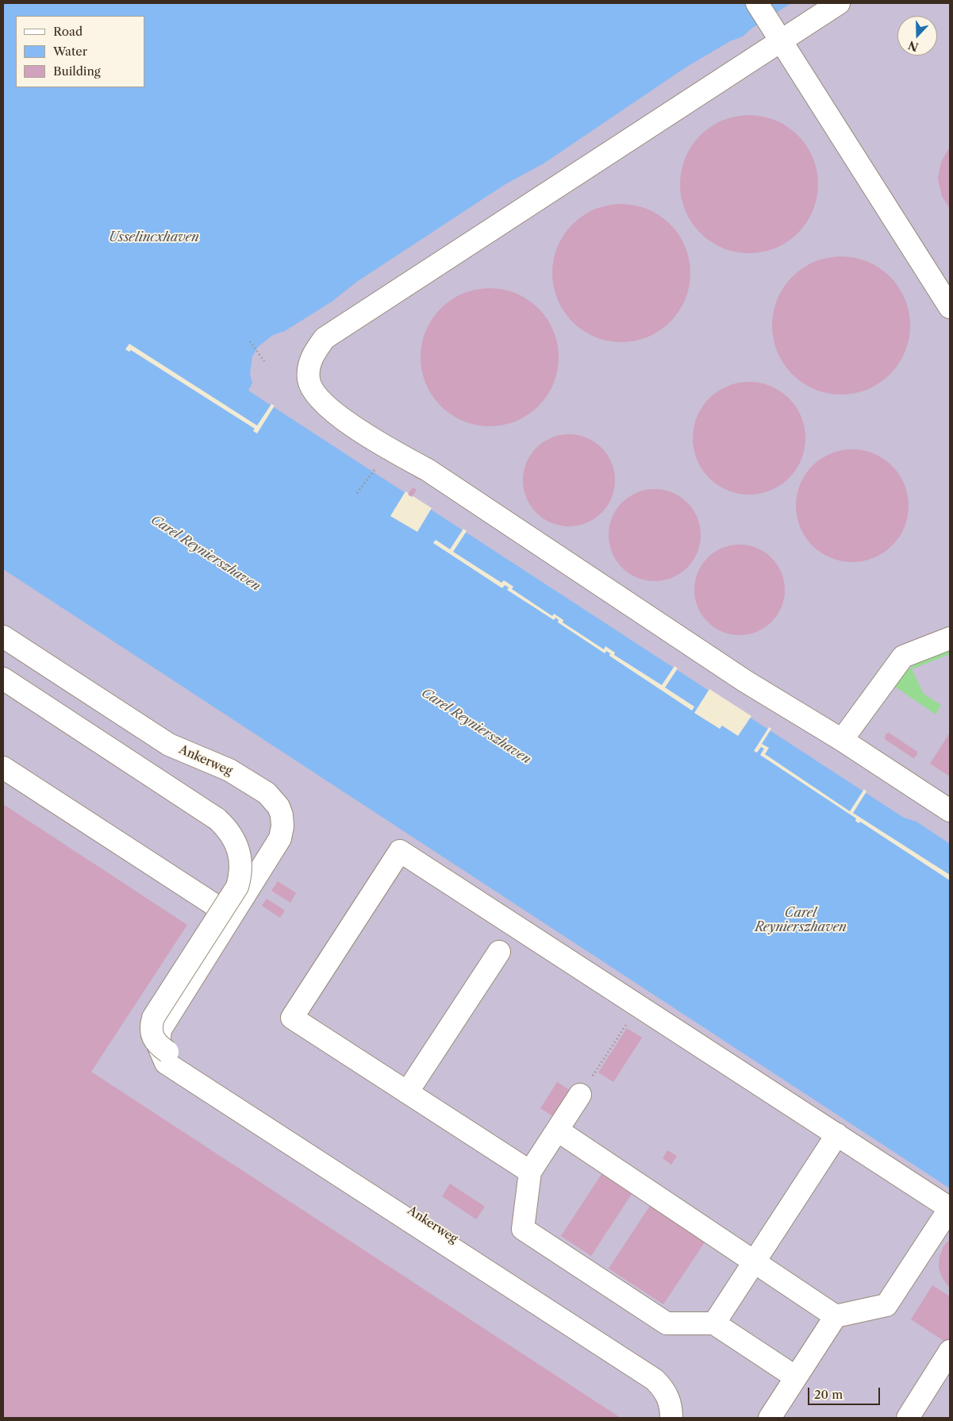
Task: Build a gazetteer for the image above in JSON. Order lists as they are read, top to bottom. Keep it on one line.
{"streets":{"lane":["Ankerweg"]},"water":["Usselincxhaven","Carel Reynierszhaven"],"legend":["Road","Water","Building"],"scale_bar":"20 m","north":"bottom"}
